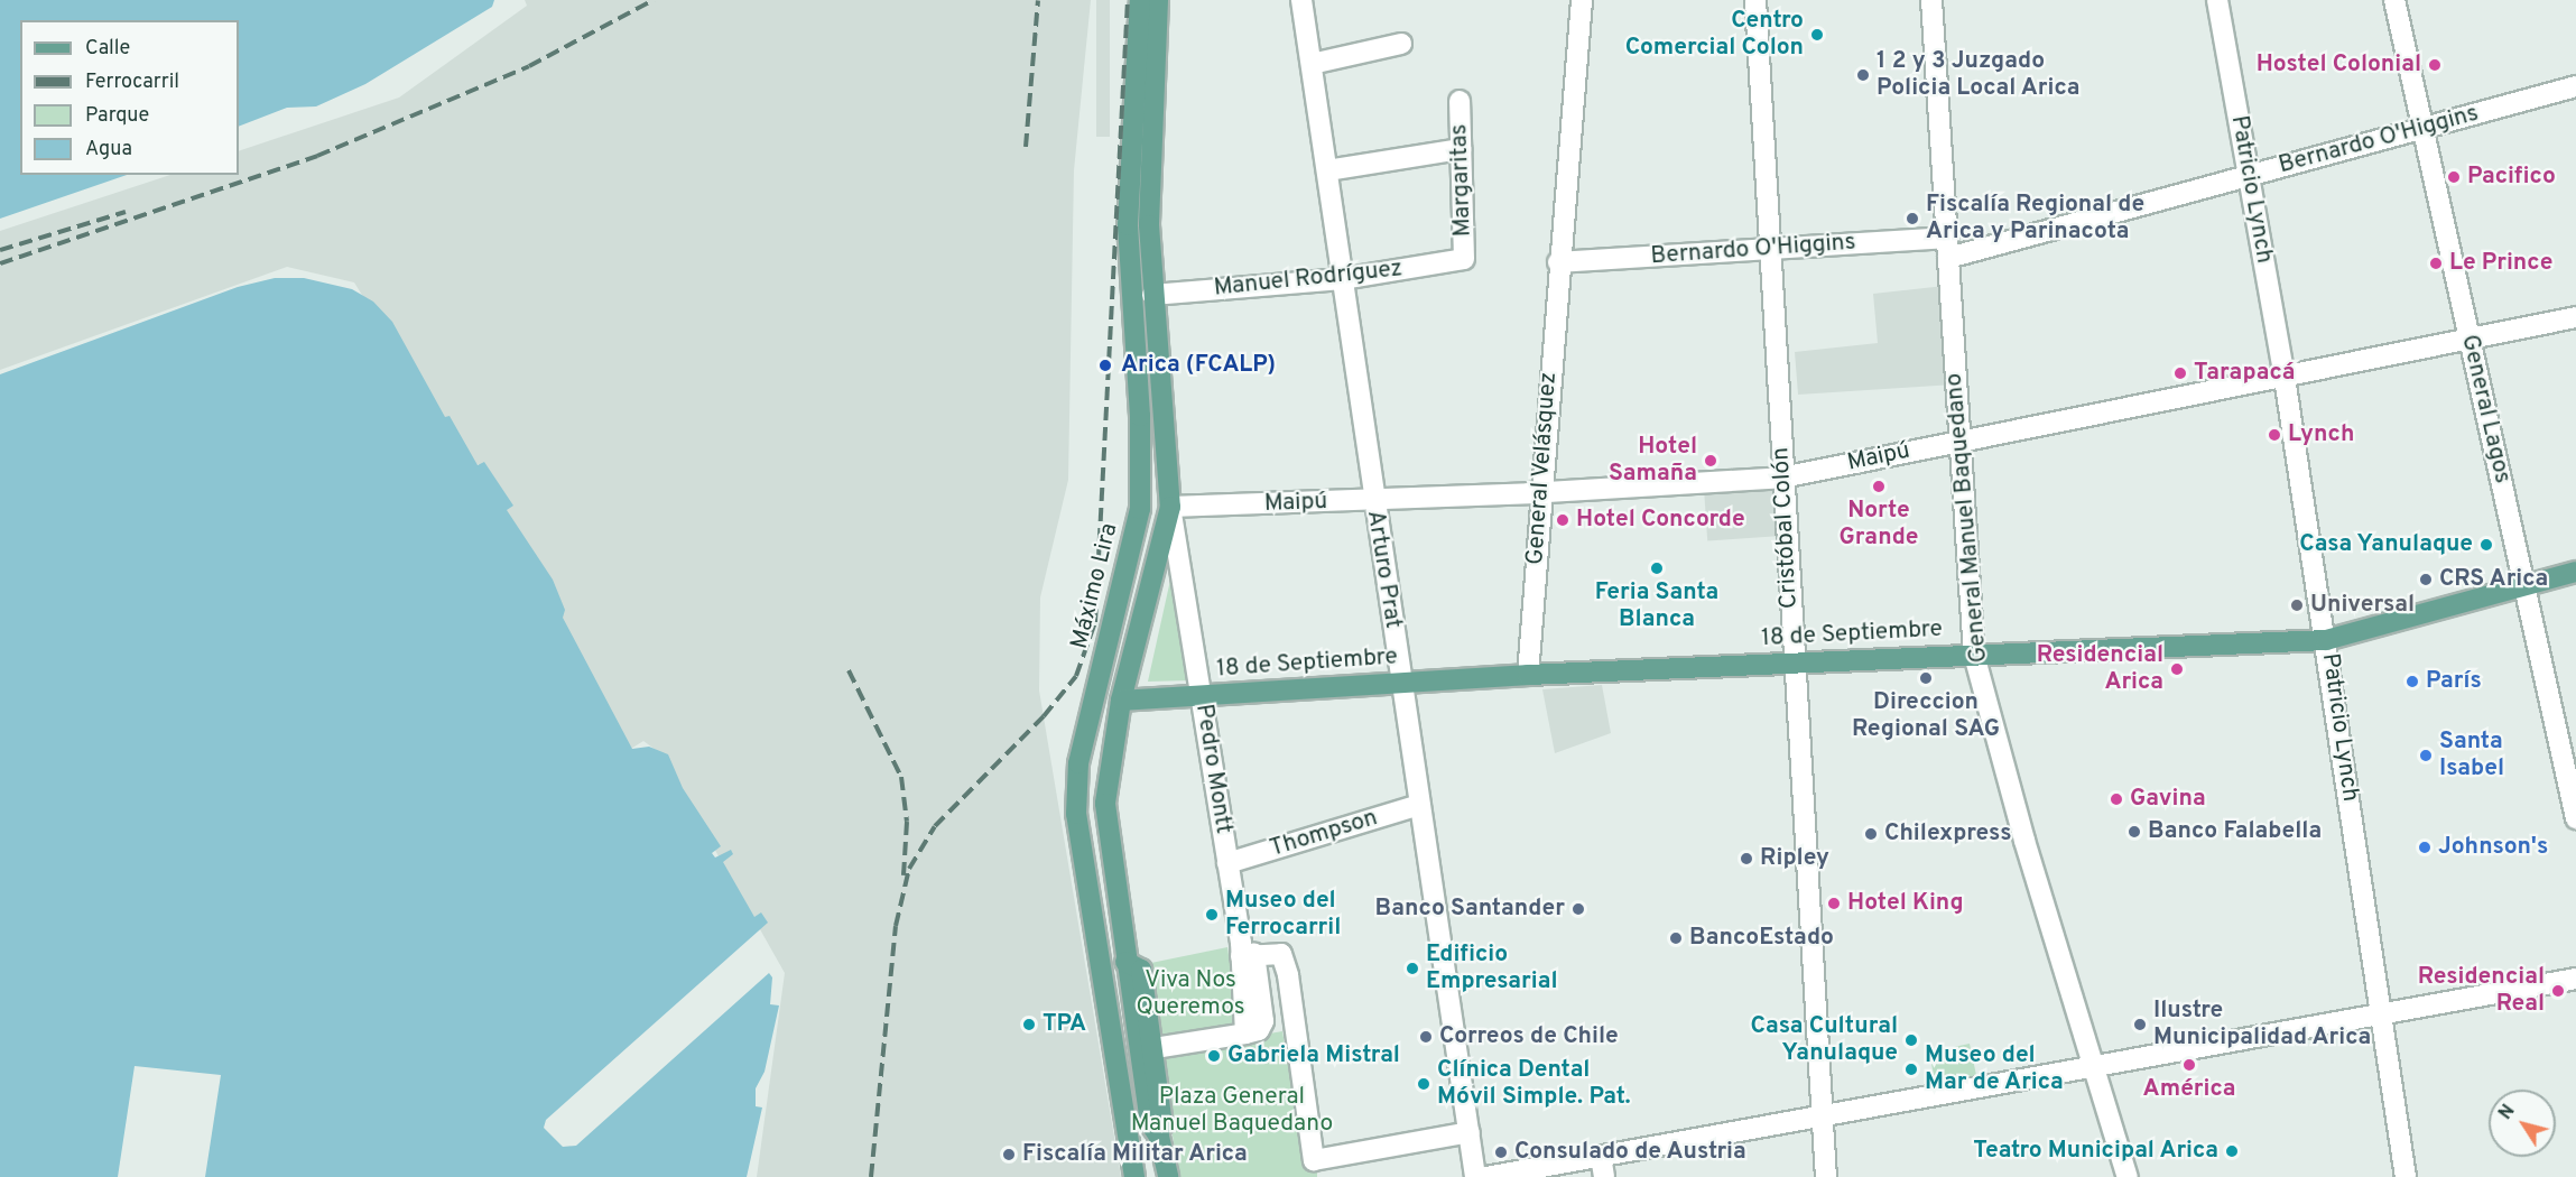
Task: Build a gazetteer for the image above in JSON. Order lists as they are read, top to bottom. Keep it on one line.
{"streets":{"main road":["Máximo Lira","18 de Septiembre"],"street":["Bernardo O'Higgins","Margaritas","Patricio Lynch","Manuel Rodríguez","General Lagos","Maipú","General Velásquez","General Manuel Baquedano","Cristóbal Colón","Arturo Prat","Pedro Montt","Thompson"]},"crossings":[["Bernardo O'Higgins","Patricio Lynch"],["Bernardo O'Higgins","General Lagos"],["Bernardo O'Higgins","General Velásquez"],["Bernardo O'Higgins","General Manuel Baquedano"],["Bernardo O'Higgins","Cristóbal Colón"],["Margaritas","Manuel Rodríguez"],["Patricio Lynch","Maipú"],["Patricio Lynch","18 de Septiembre"],["Manuel Rodríguez","Arturo Prat"],["General Lagos","Maipú"],["General Lagos","18 de Septiembre"],["Maipú","General Velásquez"],["Maipú","General Manuel Baquedano"],["Maipú","Cristóbal Colón"],["Maipú","Arturo Prat"],["Maipú","Pedro Montt"],["General Velásquez","18 de Septiembre"],["General Manuel Baquedano","18 de Septiembre"],["Cristóbal Colón","18 de Septiembre"],["Arturo Prat","18 de Septiembre"],["Arturo Prat","Thompson"],["18 de Septiembre","Pedro Montt"],["Pedro Montt","Thompson"]],"parks":["Viva Nos Queremos","Plaza General Manuel Baquedano"],"places":["Centro Comercial Colon","Hostel Colonial","1 2 y 3 Juzgado Policia Local Arica","Pacifico","Fiscalía Regional de Arica y Parinacota","Le Prince","Arica (FCALP)","Tarapacá","Lynch","Hotel Samaña","Norte Grande","Hotel Concorde","Casa Yanulaque","Feria Santa Blanca","CRS Arica","Universal","Residencial Arica","Direccion Regional SAG","París","Santa Isabel","Gavina","Banco Falabella","Chilexpress","Johnson's","Ripley","Hotel King","Banco Santander","Museo del Ferrocarril","BancoEstado","Edificio Empresarial","Residencial Real","TPA","Ilustre Municipalidad Arica","Correos de Chile","Casa Cultural Yanulaque","Gabriela Mistral","América","Museo del Mar de Arica","Clínica Dental Móvil Simple. Pat.","Teatro Municipal Arica","Consulado de Austria","Fiscalía Militar Arica"],"legend":["Calle","Ferrocarril","Parque","Agua"],"north":"top left"}
